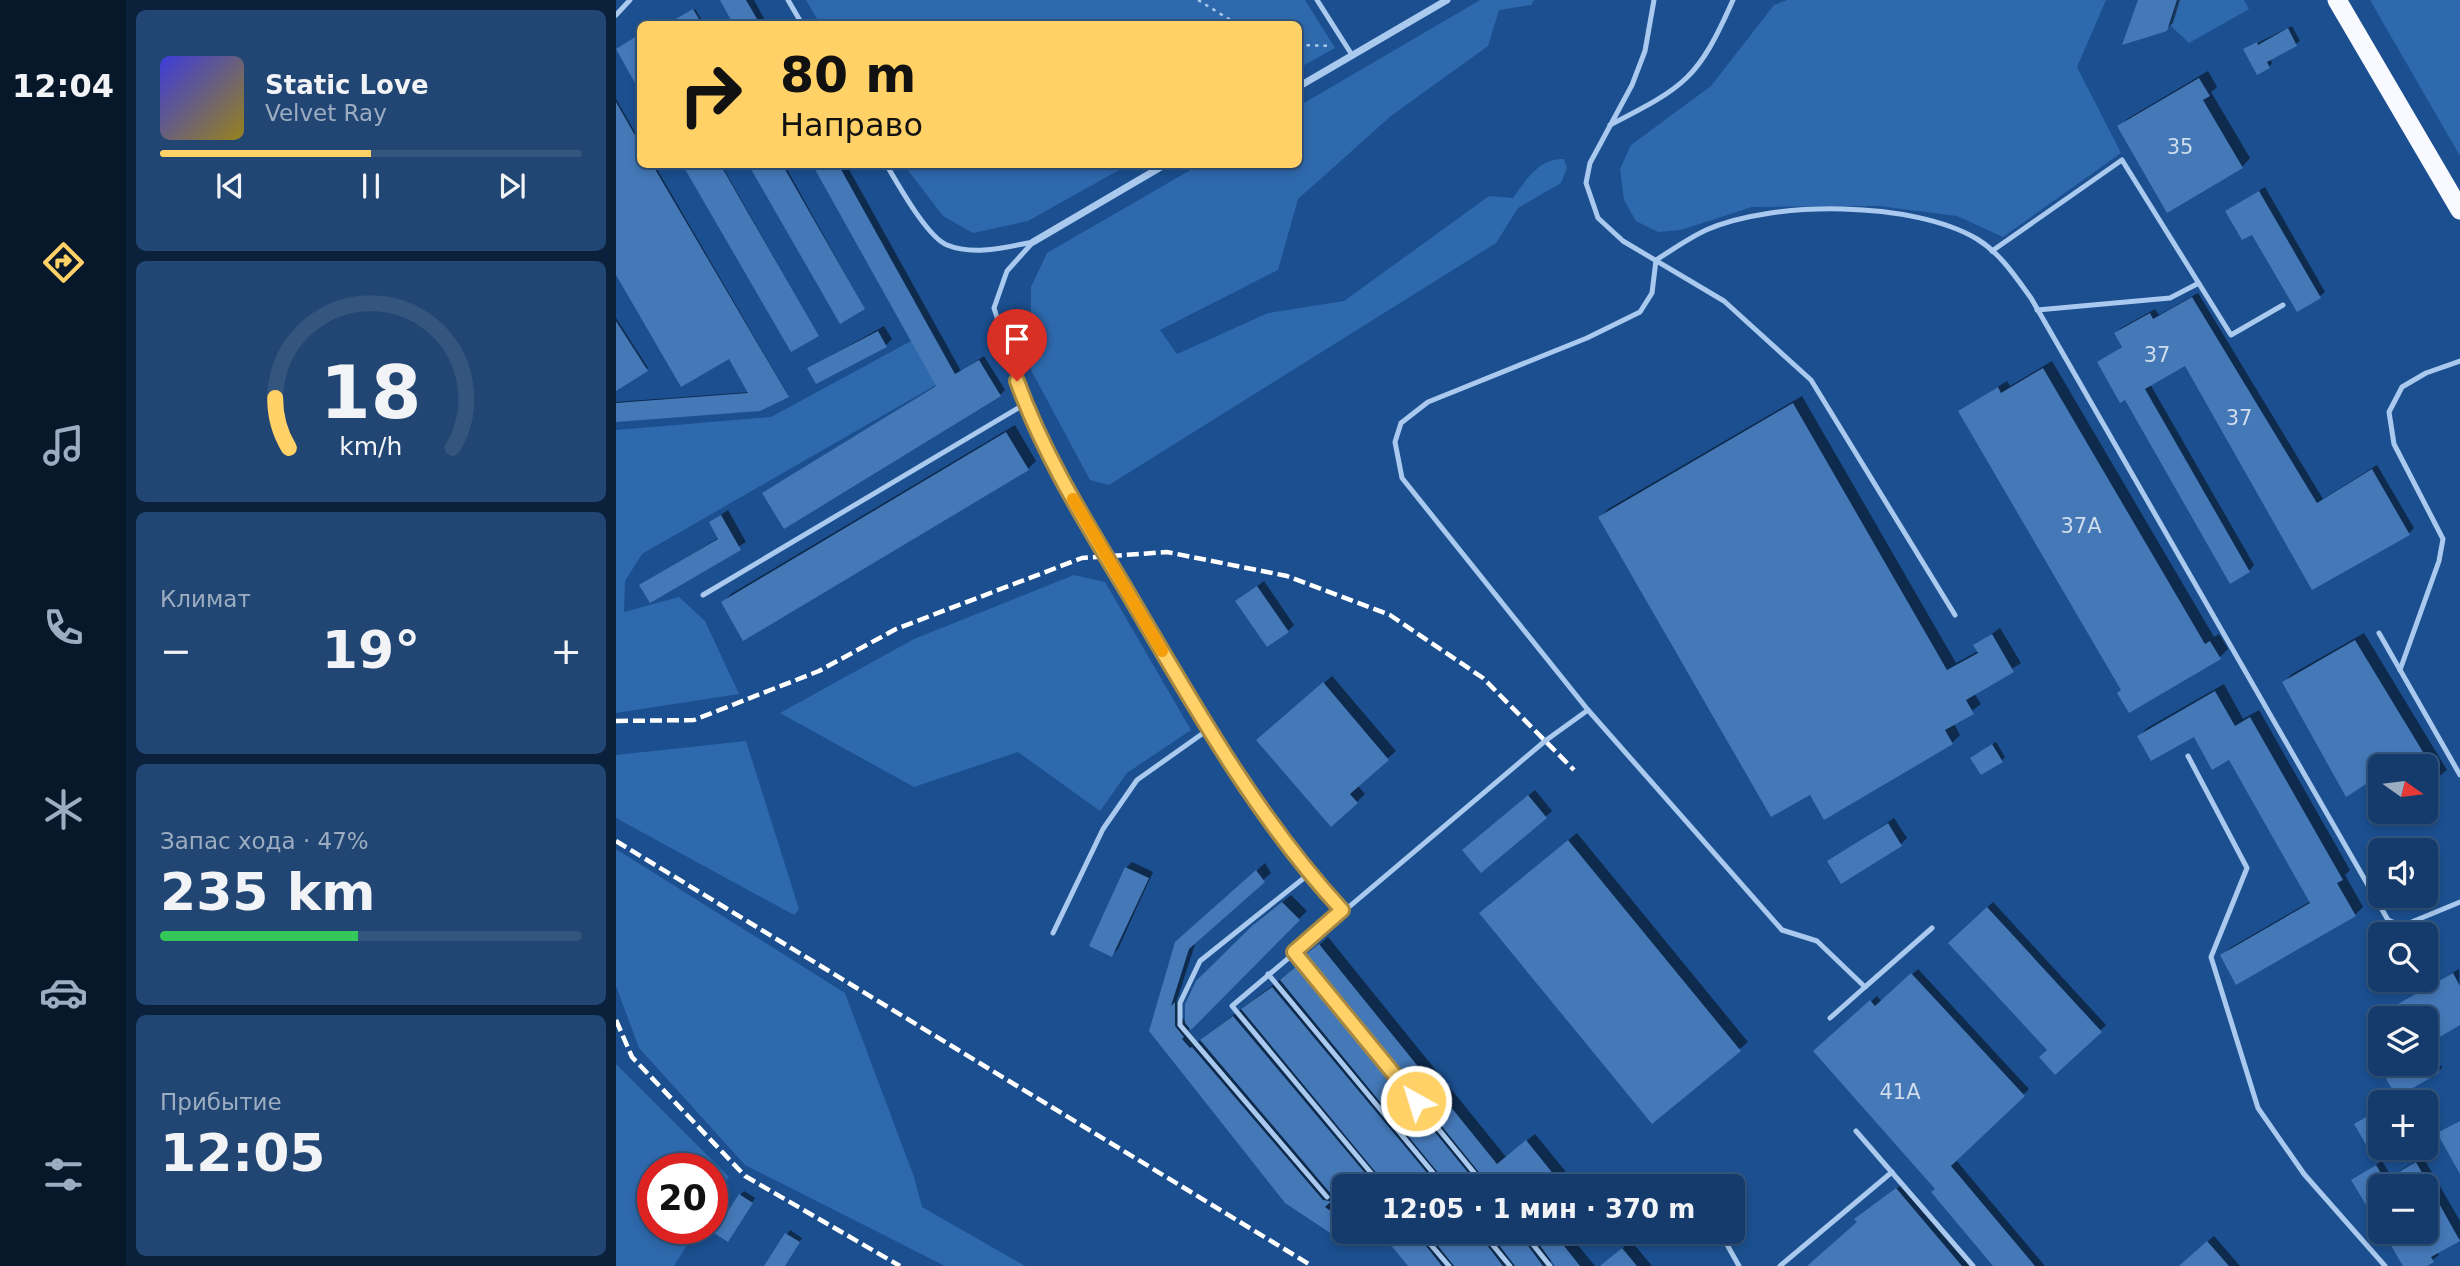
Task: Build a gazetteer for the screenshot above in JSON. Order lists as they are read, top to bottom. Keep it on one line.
{"house_numbers":["35","37","37","37А","41А"],"north":"right","page":{"tabs":"12:04","turn":["80 m","Направо"],"song":["Static Love","Velvet Ray"],"tile":["Климат",["Запас хода · 47%","235 km"],["Прибытие","12:05"]],"heat":["−","19°","+"],"map_buttons":["+","−"],"limit":"20","trip":"12:05 · 1 мин · 370 m","gauge":["18","km/h"]}}
